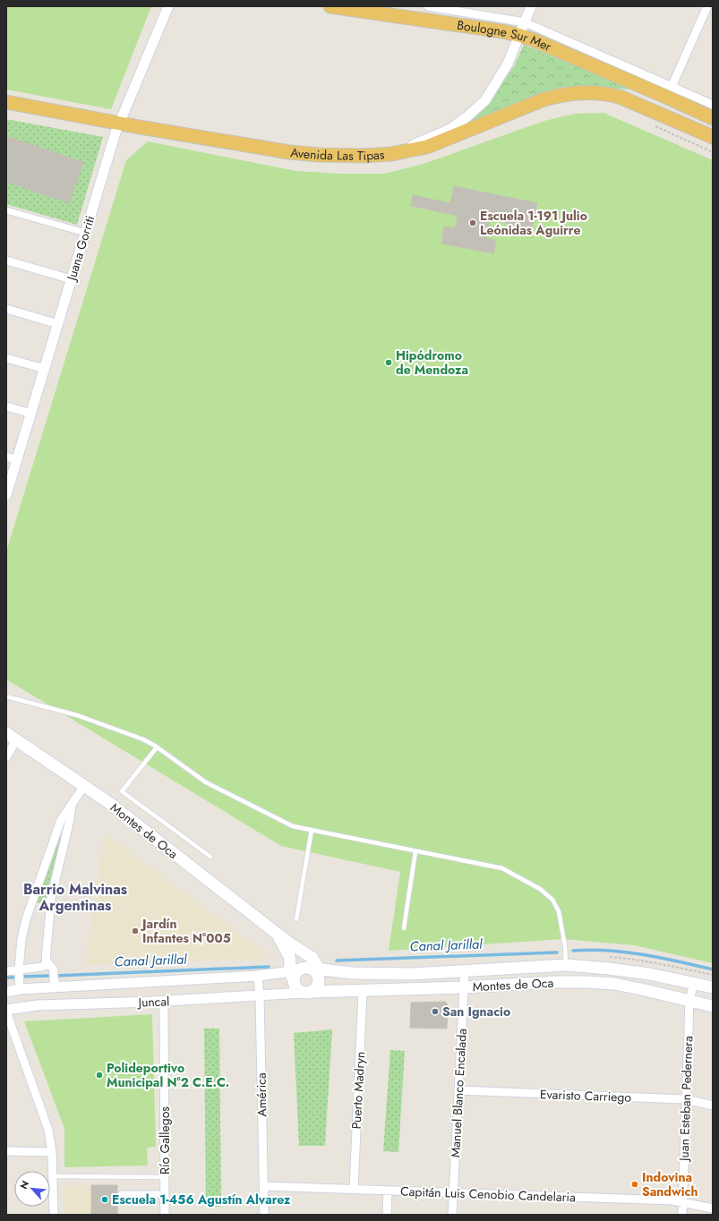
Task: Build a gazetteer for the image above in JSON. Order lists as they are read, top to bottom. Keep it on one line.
{"streets":{"highway":["Boulogne Sur Mer","Avenida Las Tipas"],"main road":["Montes de Oca"],"street":["Juana Gorriti","Juncal","Puerto Madryn","Manuel Blanco Encalada","América","Evaristo Carriego","Juan Esteban Pedernera","Río Gallegos","Capitán Luis Cenobio Candelaria"]},"crossings":[["Avenida Las Tipas","Juana Gorriti"],["Montes de Oca","Juncal"],["Montes de Oca","Puerto Madryn"],["Montes de Oca","Manuel Blanco Encalada"],["Montes de Oca","Juan Esteban Pedernera"],["Juncal","América"],["Juncal","Río Gallegos"],["Puerto Madryn","Capitán Luis Cenobio Candelaria"],["Manuel Blanco Encalada","Evaristo Carriego"],["Manuel Blanco Encalada","Capitán Luis Cenobio Candelaria"],["América","Capitán Luis Cenobio Candelaria"],["Evaristo Carriego","Juan Esteban Pedernera"],["Juan Esteban Pedernera","Capitán Luis Cenobio Candelaria"]],"districts":["Barrio Malvinas Argentinas"],"water":["Canal Jarillal"],"places":["Escuela 1-191 Julio Leónidas Aguirre","Hipódromo de Mendoza","Jardín Infantes N°005","San Ignacio","Polideportivo Municipal N°2 C.E.C.","Indovina Sandwich","Escuela 1-456 Agustín Alvarez"],"north":"top left"}
